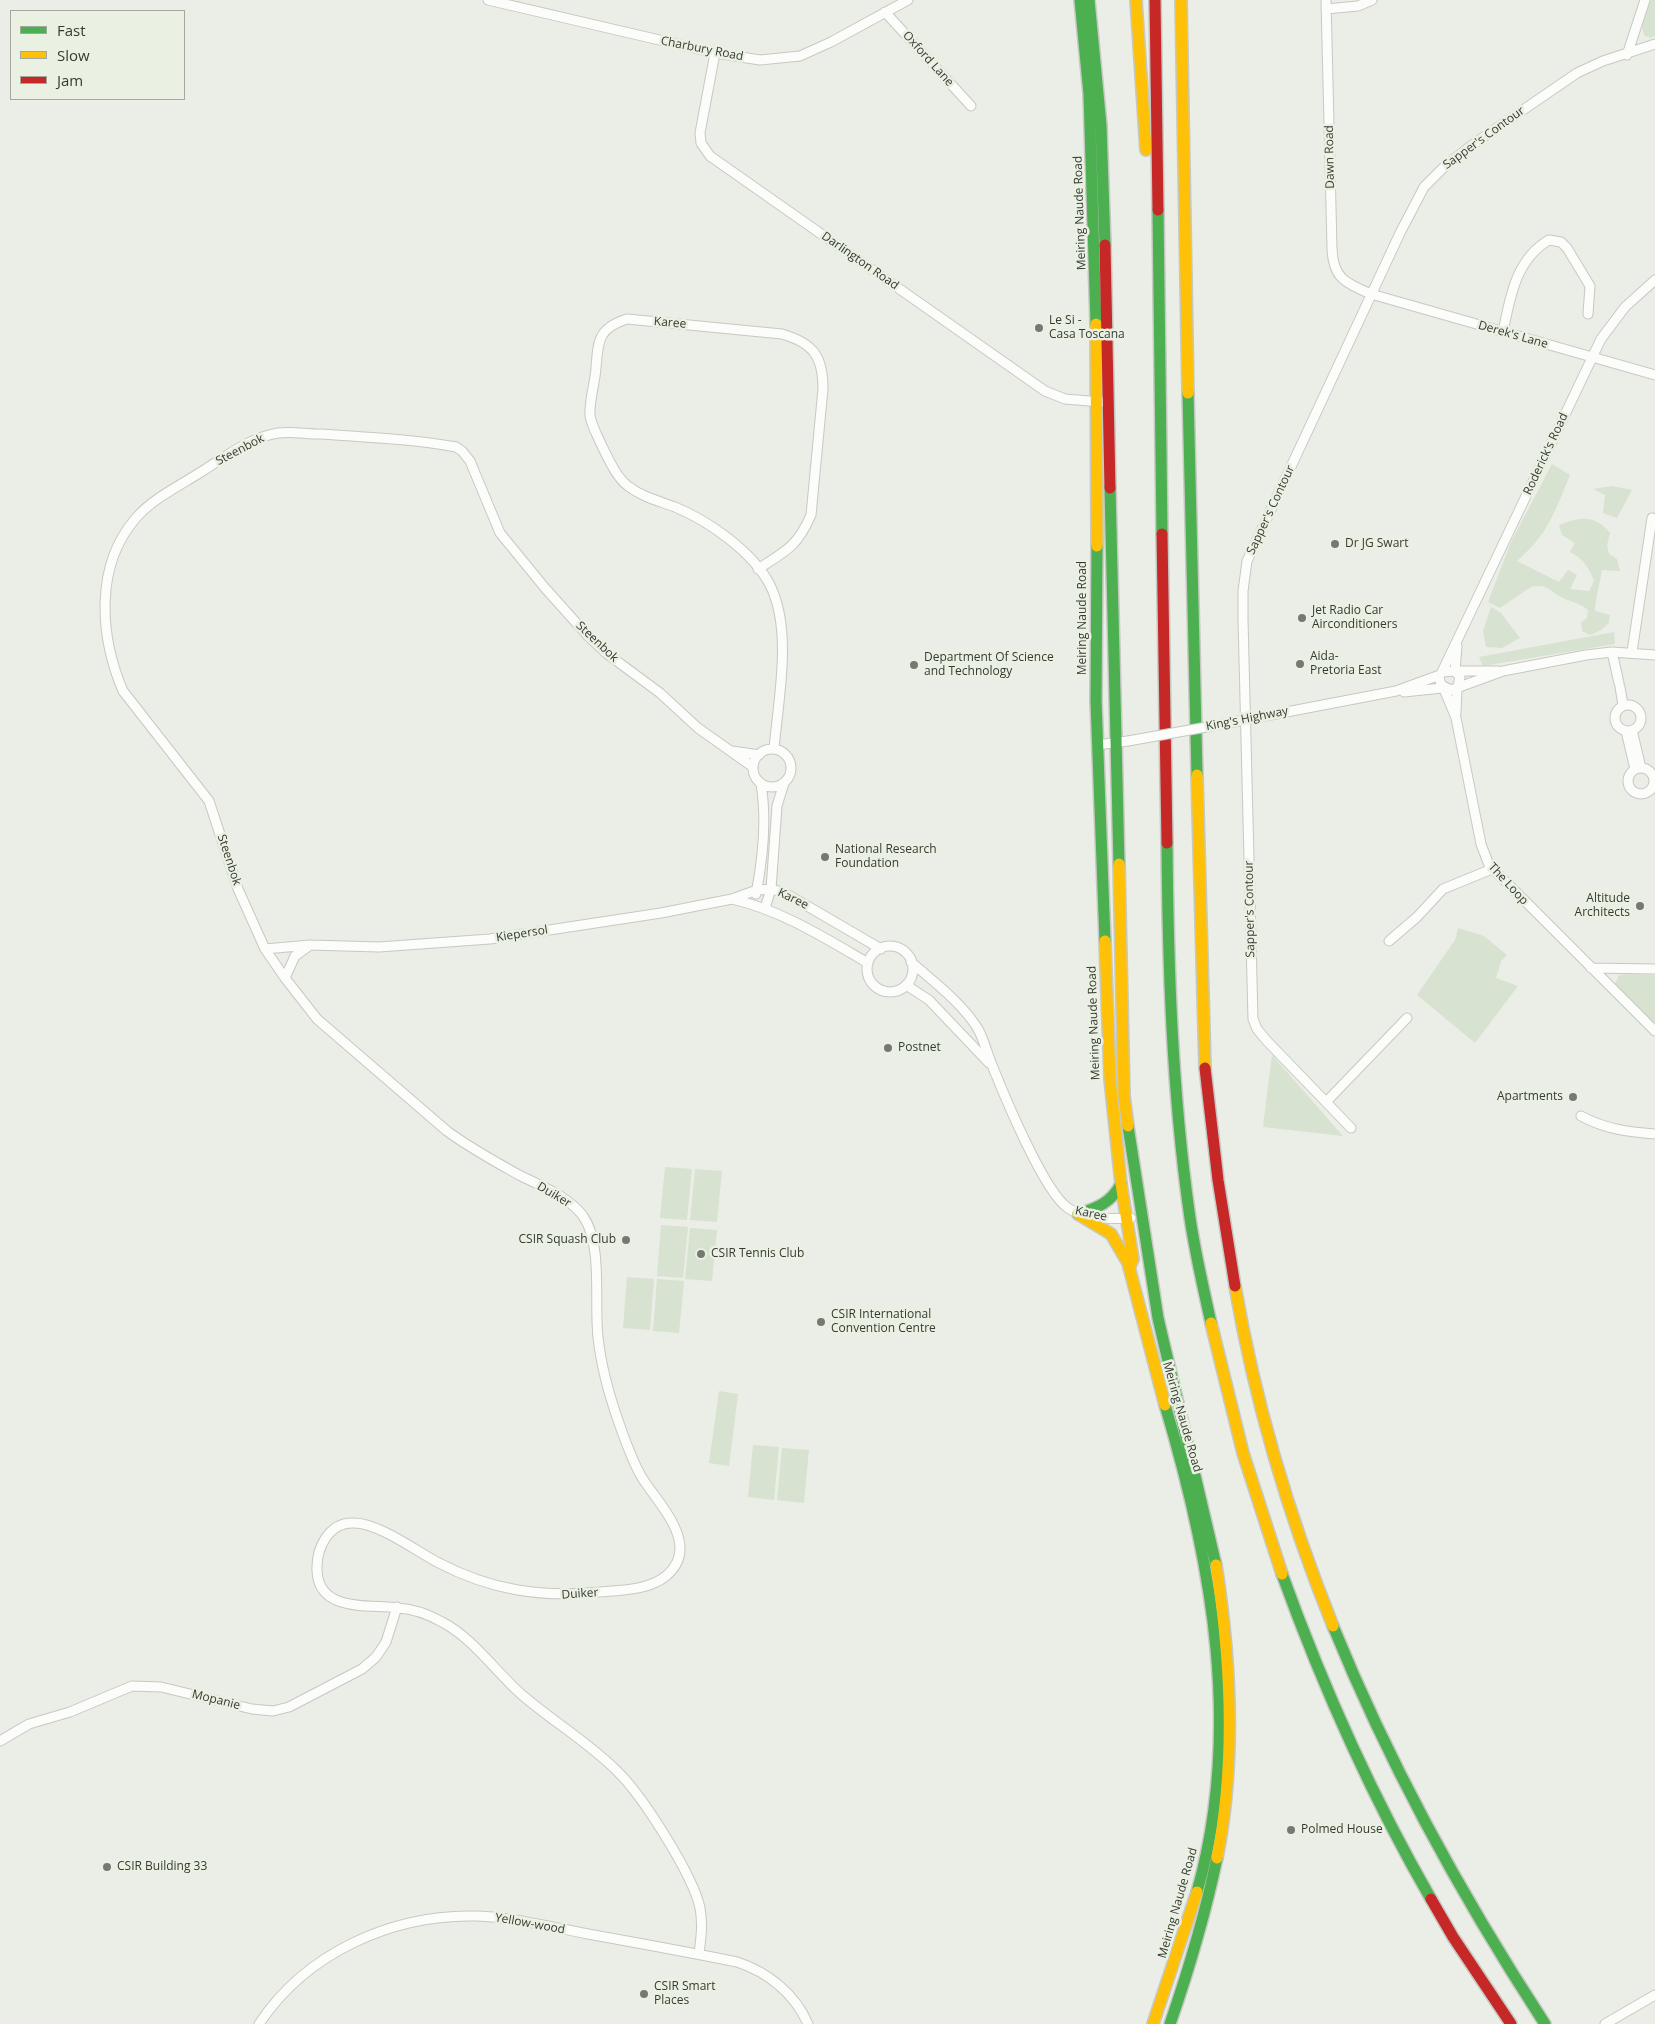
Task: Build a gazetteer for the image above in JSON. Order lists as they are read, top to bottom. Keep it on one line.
{"streets":{"main road":["Meiring Naude Road"],"street":["Charbury Road","Oxford Lane","Sapper's Contour","Dawn Road","Darlington Road","Karee","Derek's Lane","Steenbok","Roderick's Road","King's Highway","The Loop","Kiepersol","Duiker","Mopanie","Yellow-wood"]},"crossings":[["Charbury Road","Oxford Lane"],["Charbury Road","Darlington Road"],["Sapper's Contour","Dawn Road"],["Sapper's Contour","Derek's Lane"],["Sapper's Contour","King's Highway"],["Dawn Road","Derek's Lane"],["Meiring Naude Road","Darlington Road"],["Meiring Naude Road","Karee"],["Meiring Naude Road","King's Highway"],["Karee","Steenbok"],["Karee","Kiepersol"],["Derek's Lane","Roderick's Road"],["Steenbok","Kiepersol"],["Steenbok","Duiker"],["Roderick's Road","King's Highway"],["Roderick's Road","The Loop"],["King's Highway","The Loop"],["Kiepersol","Duiker"],["Duiker","Mopanie"],["Duiker","Yellow-wood"]],"places":["Le Si - Casa Toscana","Dr JG Swart","Jet Radio Car Airconditioners","Aida- Pretoria East","Department Of Science and Technology","National Research Foundation","Altitude Architects","Postnet","Apartments","CSIR Squash Club","CSIR Tennis Club","CSIR International Convention Centre","Polmed House","CSIR Building 33","CSIR Smart Places"],"legend":["Fast","Slow","Jam"]}
